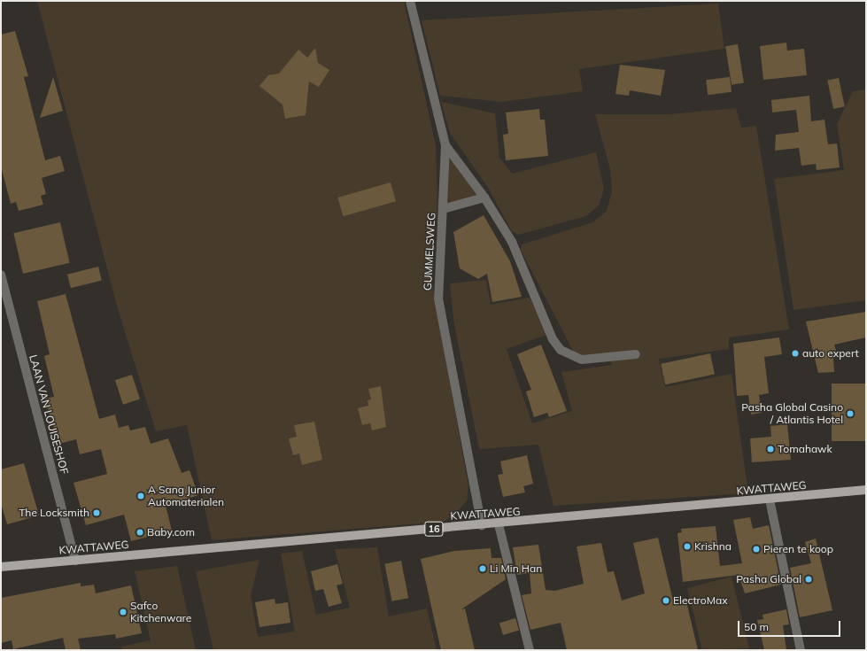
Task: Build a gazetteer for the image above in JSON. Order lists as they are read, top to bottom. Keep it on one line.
{"streets":{"main road":["KWATTAWEG","16"],"street":["GUMMELSWEG","LAAN VAN LOUISESHOF"]},"crossings":[["GUMMELSWEG","KWATTAWEG"],["LAAN VAN LOUISESHOF","KWATTAWEG"]],"places":["auto expert","Pasha Global Casino / Atlantis Hotel","Tomahawk","A Sang Junior Automaterialen","The Locksmith","Baby.com","Krishna","Pieren te koop","Li Min Han","Pasha Global","ElectroMax","Safco Kitchenware"],"scale_bar":"50 m"}
